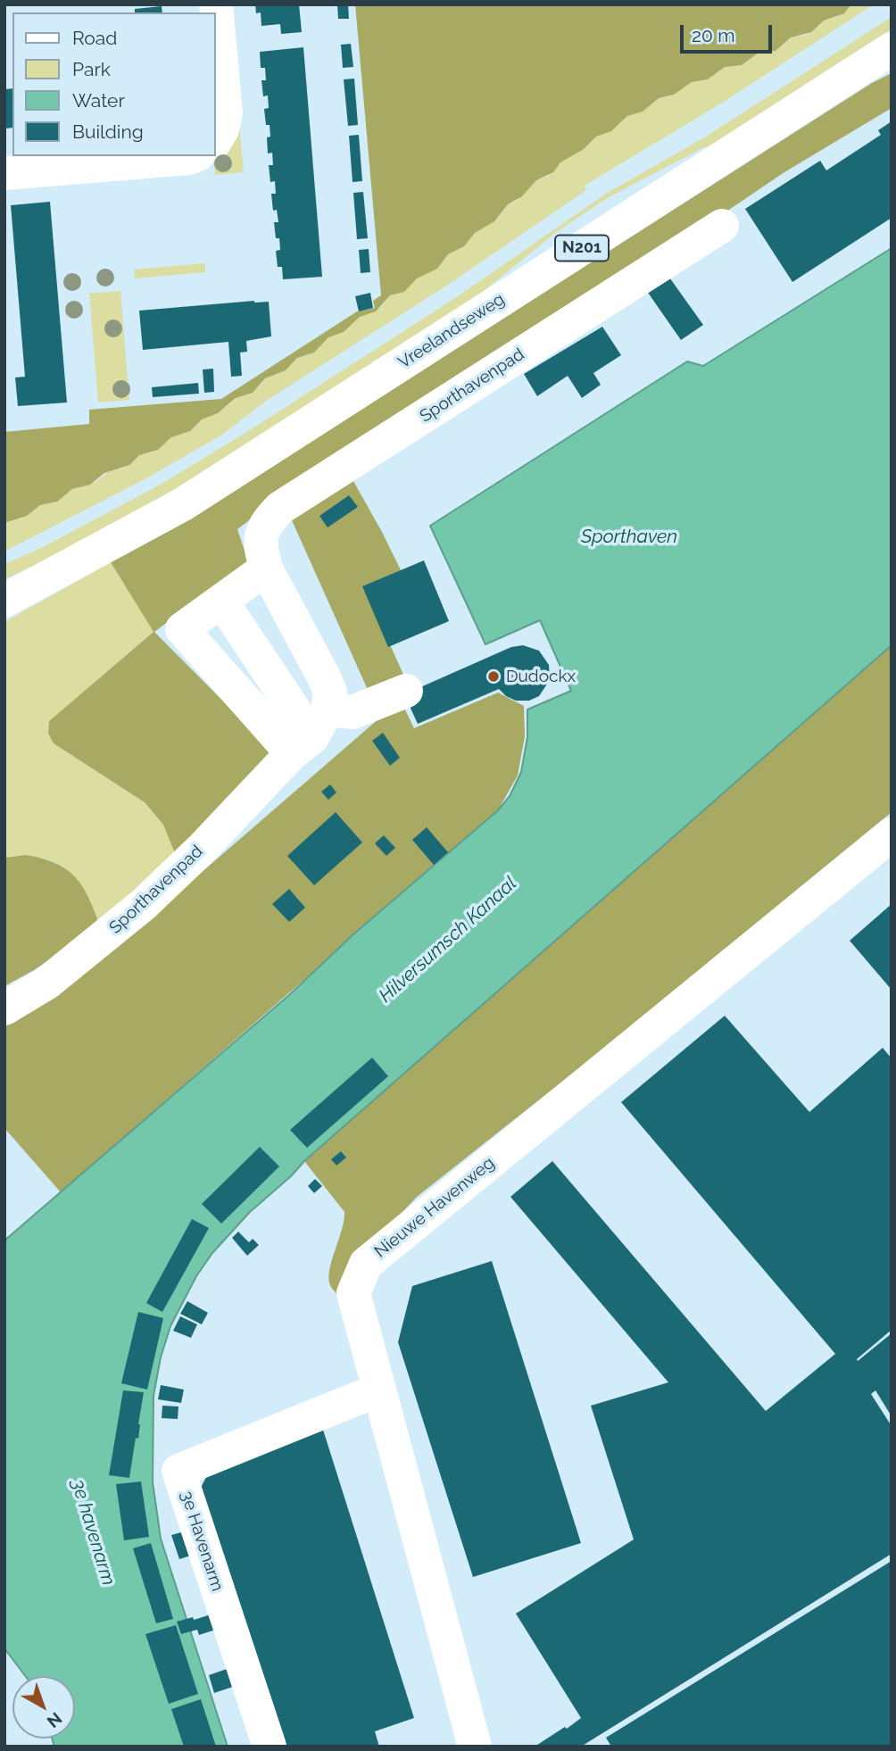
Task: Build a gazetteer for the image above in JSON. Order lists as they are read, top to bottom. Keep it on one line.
{"streets":{"street":["N201","Vreelandseweg","Sporthavenpad","Nieuwe Havenweg","3e Havenarm"]},"crossings":[["Nieuwe Havenweg","3e Havenarm"]],"water":["Sporthaven","Hilversumsch Kanaal","3e havenarm"],"places":["Dudockx"],"legend":["Road","Park","Water","Building"],"scale_bar":"20 m","north":"bottom right"}
